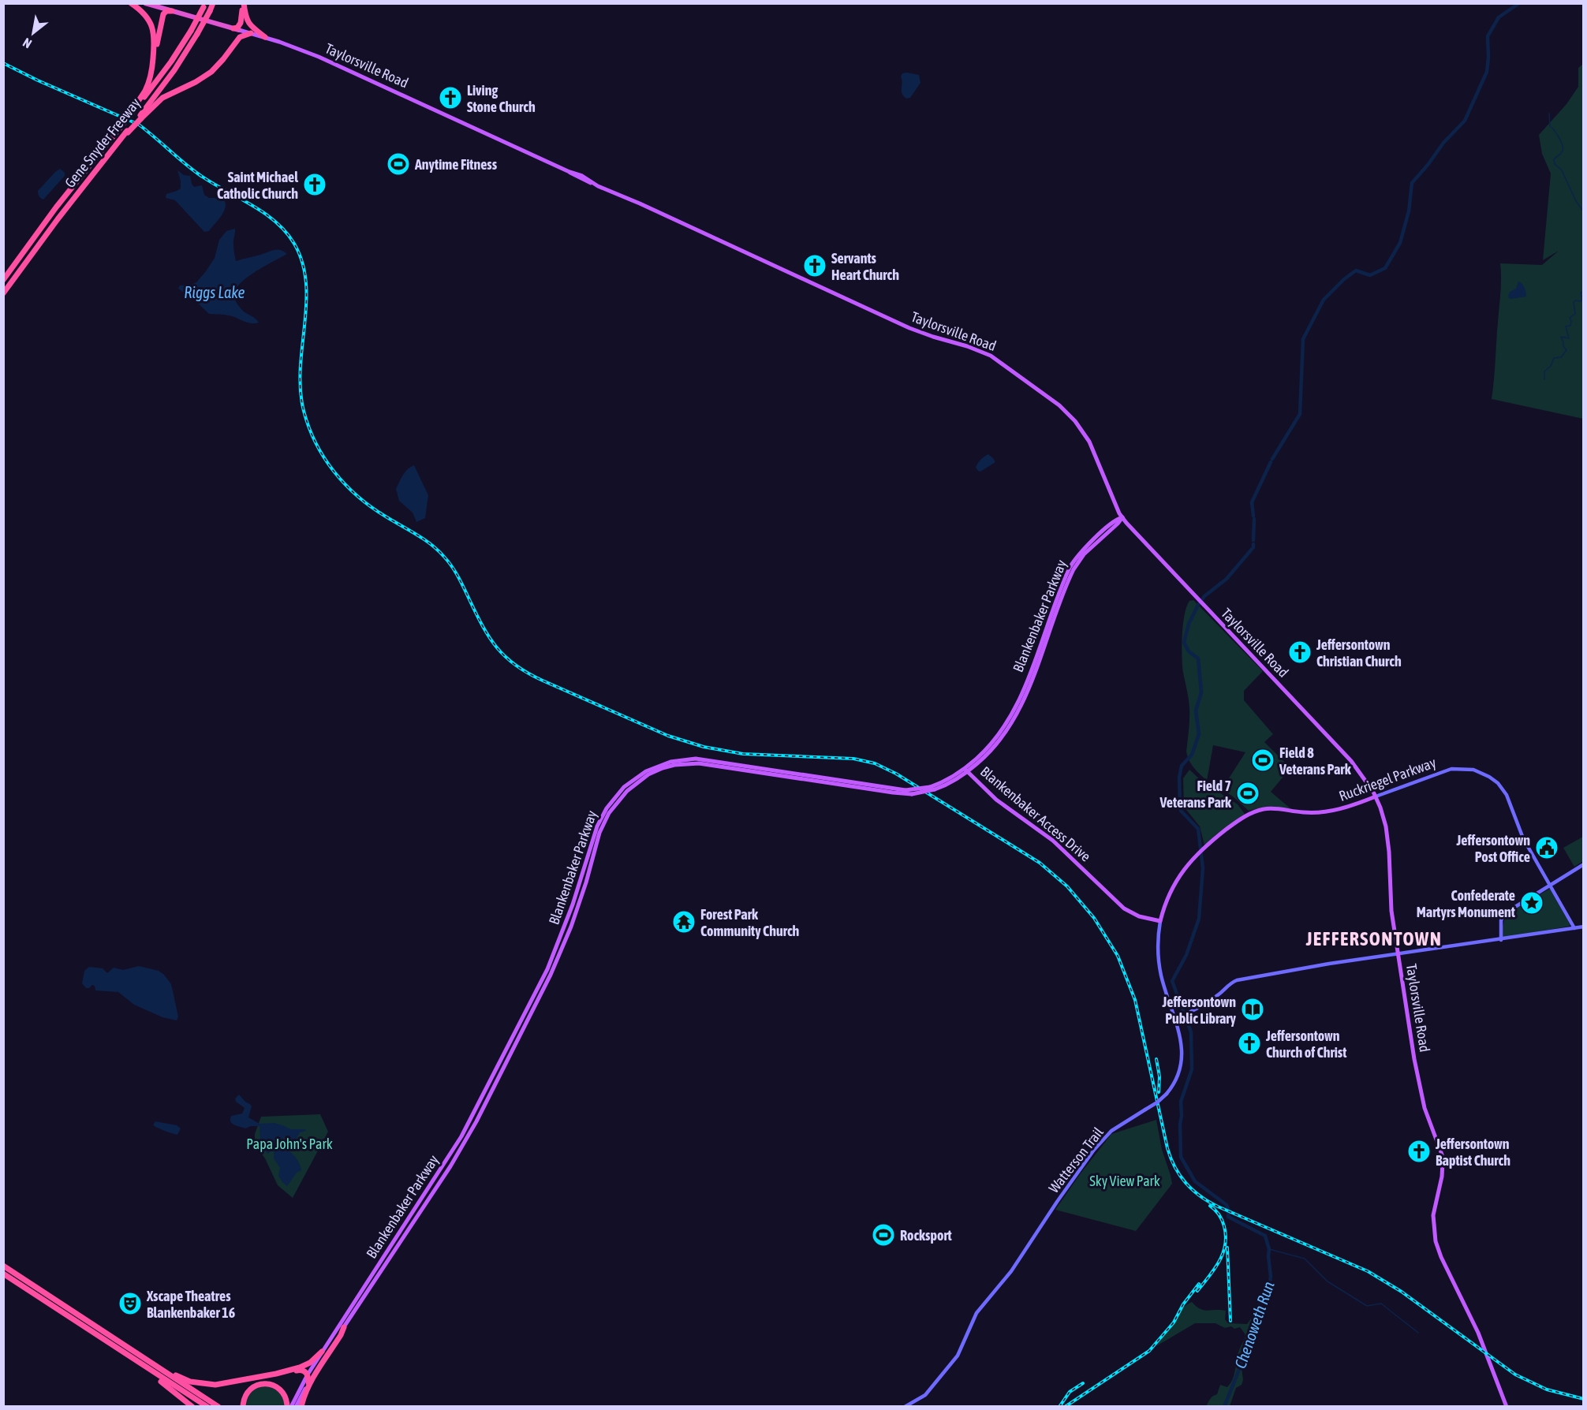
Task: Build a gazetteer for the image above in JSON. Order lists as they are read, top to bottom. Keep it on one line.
{"streets":{"highway":["Taylorsville Road","Gene Snyder Freeway"],"main road":["Blankenbaker Parkway","Ruckriegel Parkway","Blankenbaker Access Drive","Watterson Trail"]},"crossings":[["Taylorsville Road","Blankenbaker Parkway"],["Taylorsville Road","Ruckriegel Parkway"],["Blankenbaker Parkway","Blankenbaker Access Drive"],["Ruckriegel Parkway","Blankenbaker Access Drive"],["Ruckriegel Parkway","Watterson Trail"]],"districts":["JEFFERSONTOWN"],"water":["Riggs Lake","Chenoweth Run"],"parks":["Papa John's Park","Sky View Park"],"places":{"church":["Living Stone Church","Saint Michael Catholic Church","Servants Heart Church","Jeffersontown Christian Church","Jeffersontown Church of Christ","Jeffersontown Baptist Church"],"sports":["Anytime Fitness","Field 8 Veterans Park","Field 7 Veterans Park","Rocksport"],"public building":["Jeffersontown Post Office"],"place":["Confederate Martyrs Monument"],"temple":["Forest Park Community Church"],"library":["Jeffersontown Public Library"],"theatre":["Xscape Theatres Blankenbaker 16"]},"north":"bottom left"}
